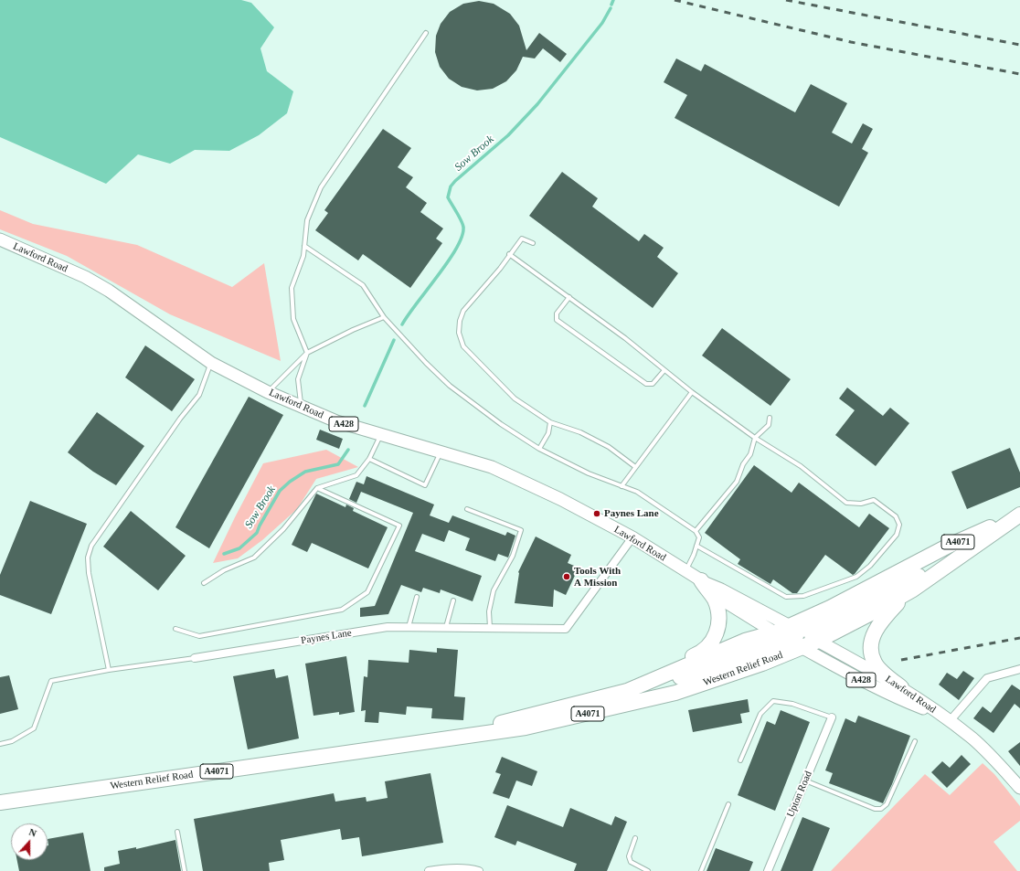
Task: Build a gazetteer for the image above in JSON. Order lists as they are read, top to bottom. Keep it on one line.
{"streets":{"highway":["A4071","Western Relief Road"],"main road":["Lawford Road","A428"],"street":["Paynes Lane","Upton Road"]},"crossings":[["Lawford Road","Paynes Lane"],["Lawford Road","Western Relief Road"]],"water":["Sow Brook"],"places":["Paynes Lane","Tools With A Mission"],"north":"top"}
